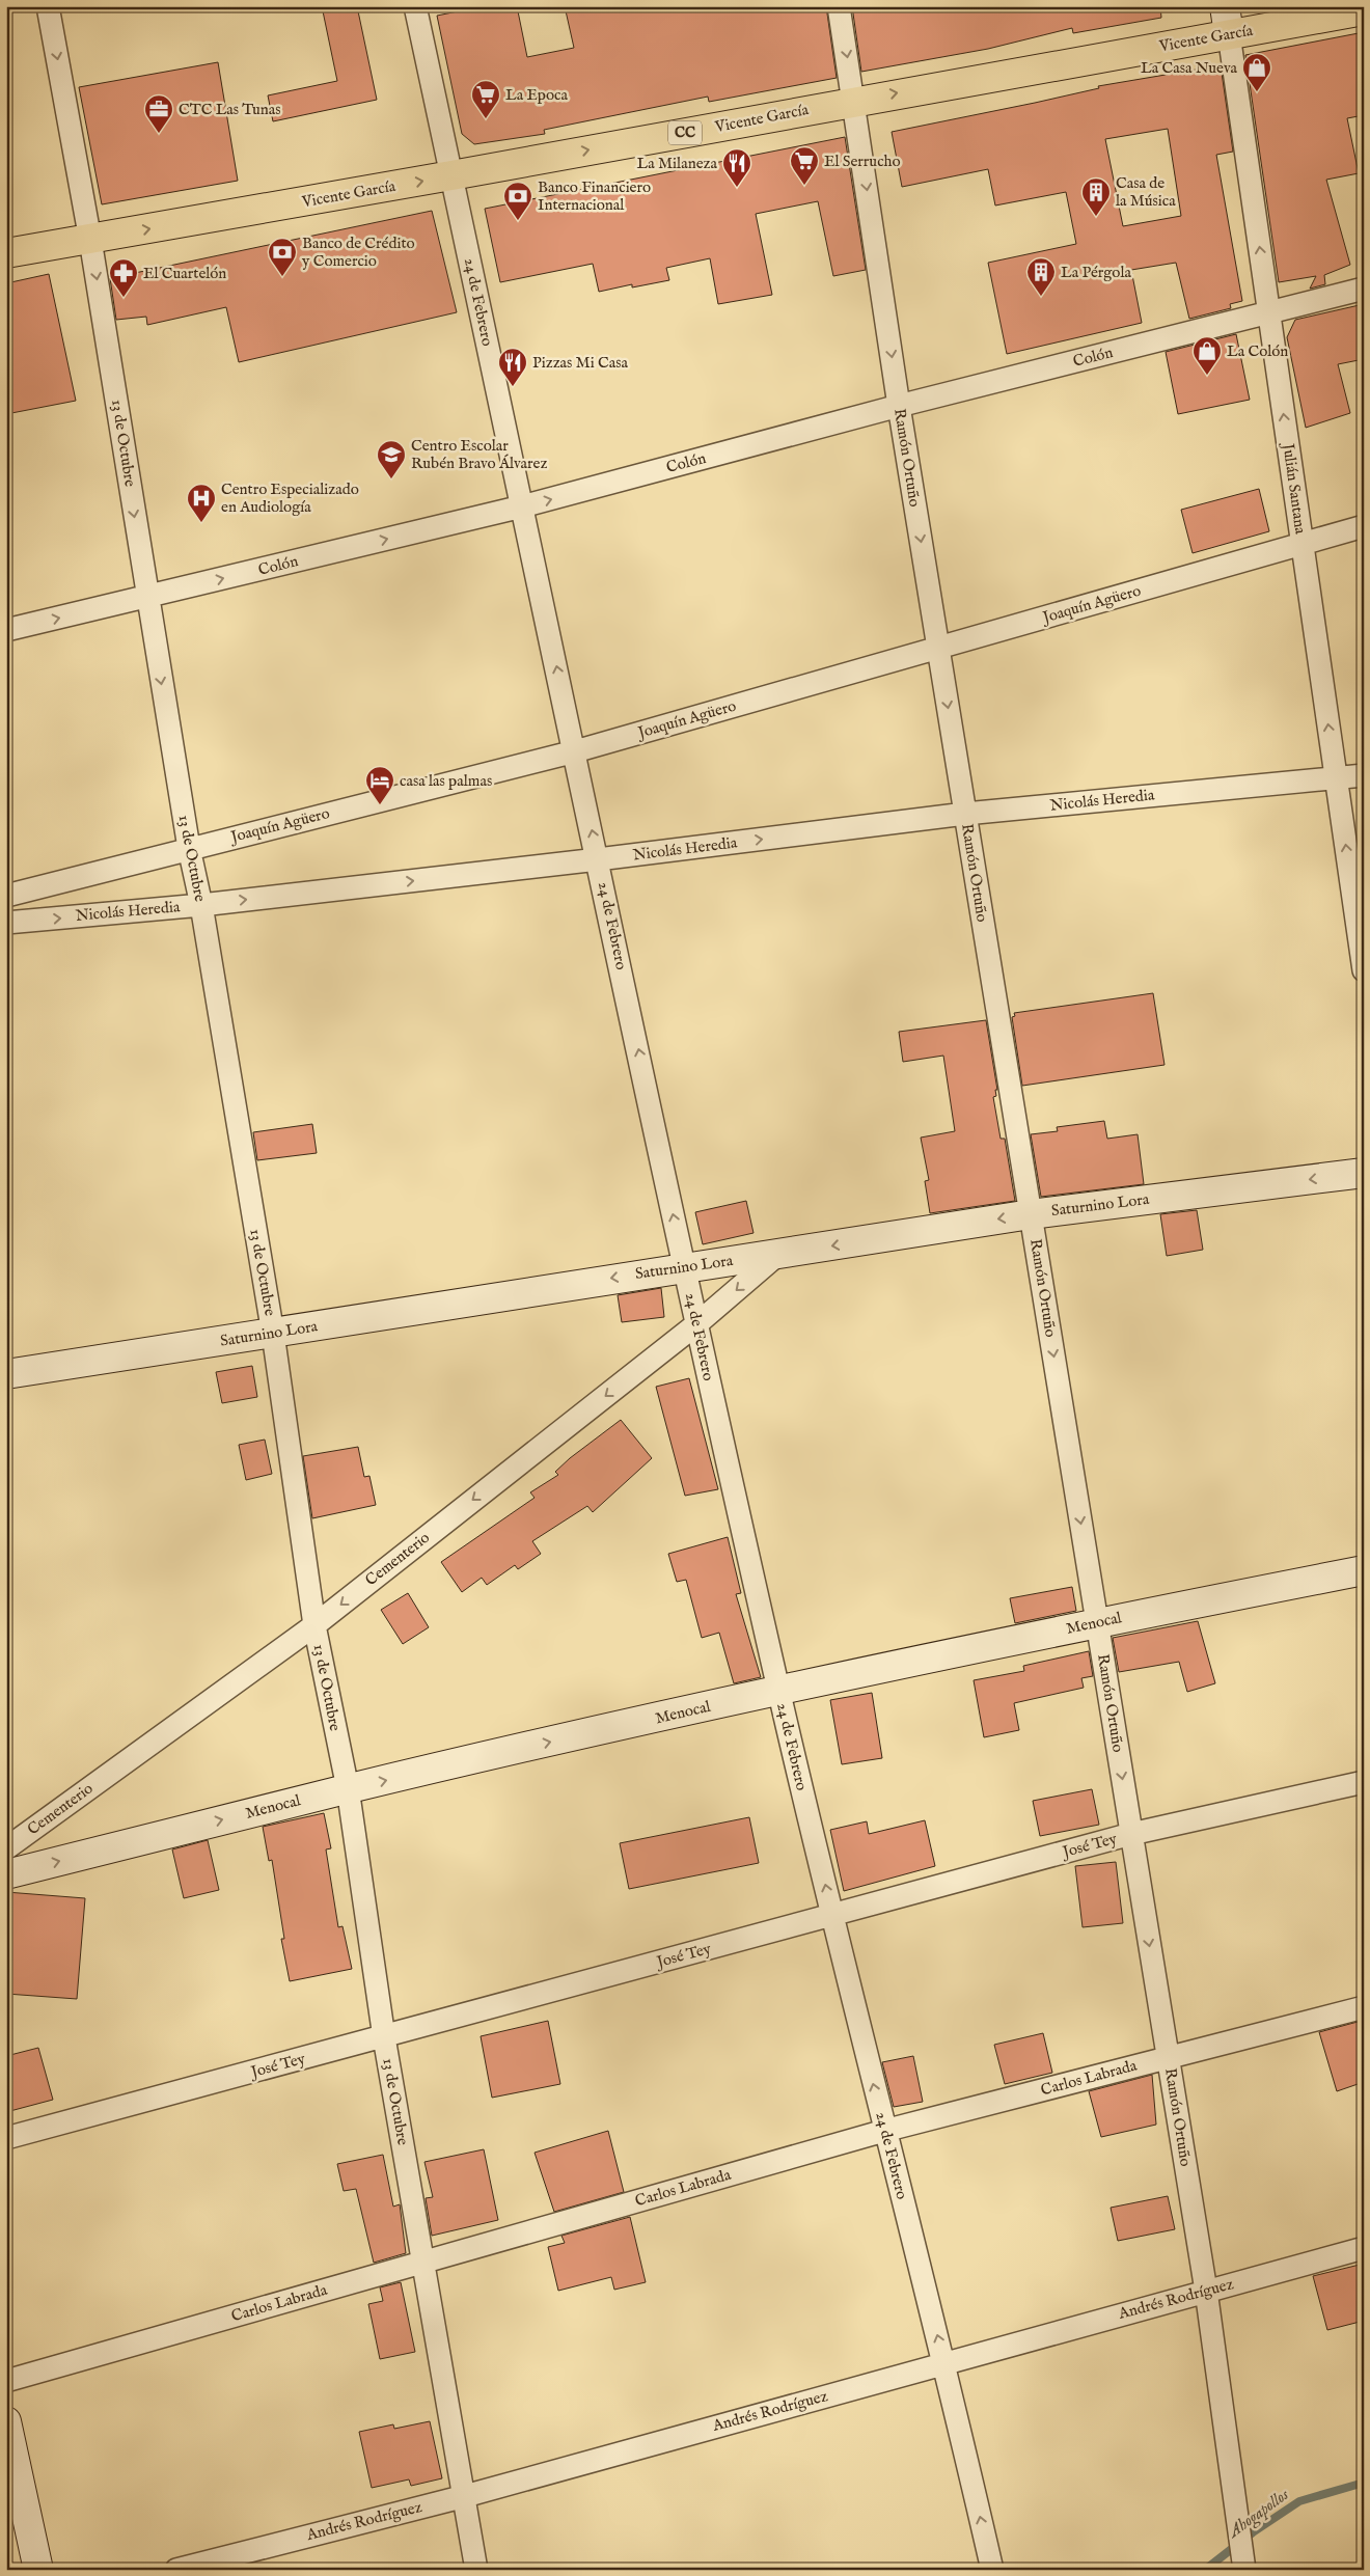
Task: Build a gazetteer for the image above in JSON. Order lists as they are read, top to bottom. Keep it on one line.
{"streets":{"main road":["Vicente García","CC"],"street":["24 de Febrero","Colón","13 de Octubre","Ramón Ortuño","Julián Santana","Joaquín Agüero","Nicolás Heredia","Saturnino Lora","Cementerio","Menocal","José Tey","Carlos Labrada","Andrés Rodríguez"]},"crossings":[["Vicente García","24 de Febrero"],["Vicente García","13 de Octubre"],["Vicente García","Ramón Ortuño"],["Vicente García","Julián Santana"],["24 de Febrero","Colón"],["24 de Febrero","Joaquín Agüero"],["24 de Febrero","Nicolás Heredia"],["24 de Febrero","Saturnino Lora"],["24 de Febrero","Cementerio"],["24 de Febrero","Menocal"],["24 de Febrero","José Tey"],["24 de Febrero","Carlos Labrada"],["24 de Febrero","Andrés Rodríguez"],["Colón","13 de Octubre"],["Colón","Ramón Ortuño"],["Colón","Julián Santana"],["13 de Octubre","Joaquín Agüero"],["13 de Octubre","Nicolás Heredia"],["13 de Octubre","Saturnino Lora"],["13 de Octubre","Cementerio"],["13 de Octubre","Menocal"],["13 de Octubre","José Tey"],["13 de Octubre","Carlos Labrada"],["13 de Octubre","Andrés Rodríguez"],["Ramón Ortuño","Joaquín Agüero"],["Ramón Ortuño","Nicolás Heredia"],["Ramón Ortuño","Saturnino Lora"],["Ramón Ortuño","Menocal"],["Ramón Ortuño","José Tey"],["Ramón Ortuño","Carlos Labrada"],["Ramón Ortuño","Andrés Rodríguez"],["Julián Santana","Joaquín Agüero"],["Julián Santana","Nicolás Heredia"],["Saturnino Lora","Cementerio"]],"one_way":["Vicente García","24 de Febrero","Colón","Ramón Ortuño","Julián Santana","Nicolás Heredia","Saturnino Lora","Cementerio","Menocal"],"water":["Ahogapollos"],"places":{"shop":["La Casa Nueva","La Colón"],"supermarket":["La Epoca","El Serrucho"],"office":["CTC Las Tunas"],"restaurant":["La Milaneza","Pizzas Mi Casa"],"building":["Casa de la Música","La Pérgola"],"bank":["Banco Financiero Internacional","Banco de Crédito y Comercio"],"pharmacy":["El Cuartelón"],"school or university":["Centro Escolar Rubén Bravo Álvarez"],"hospital":["Centro Especializado en Audiología"],"hotel":["casa las palmas"]}}
